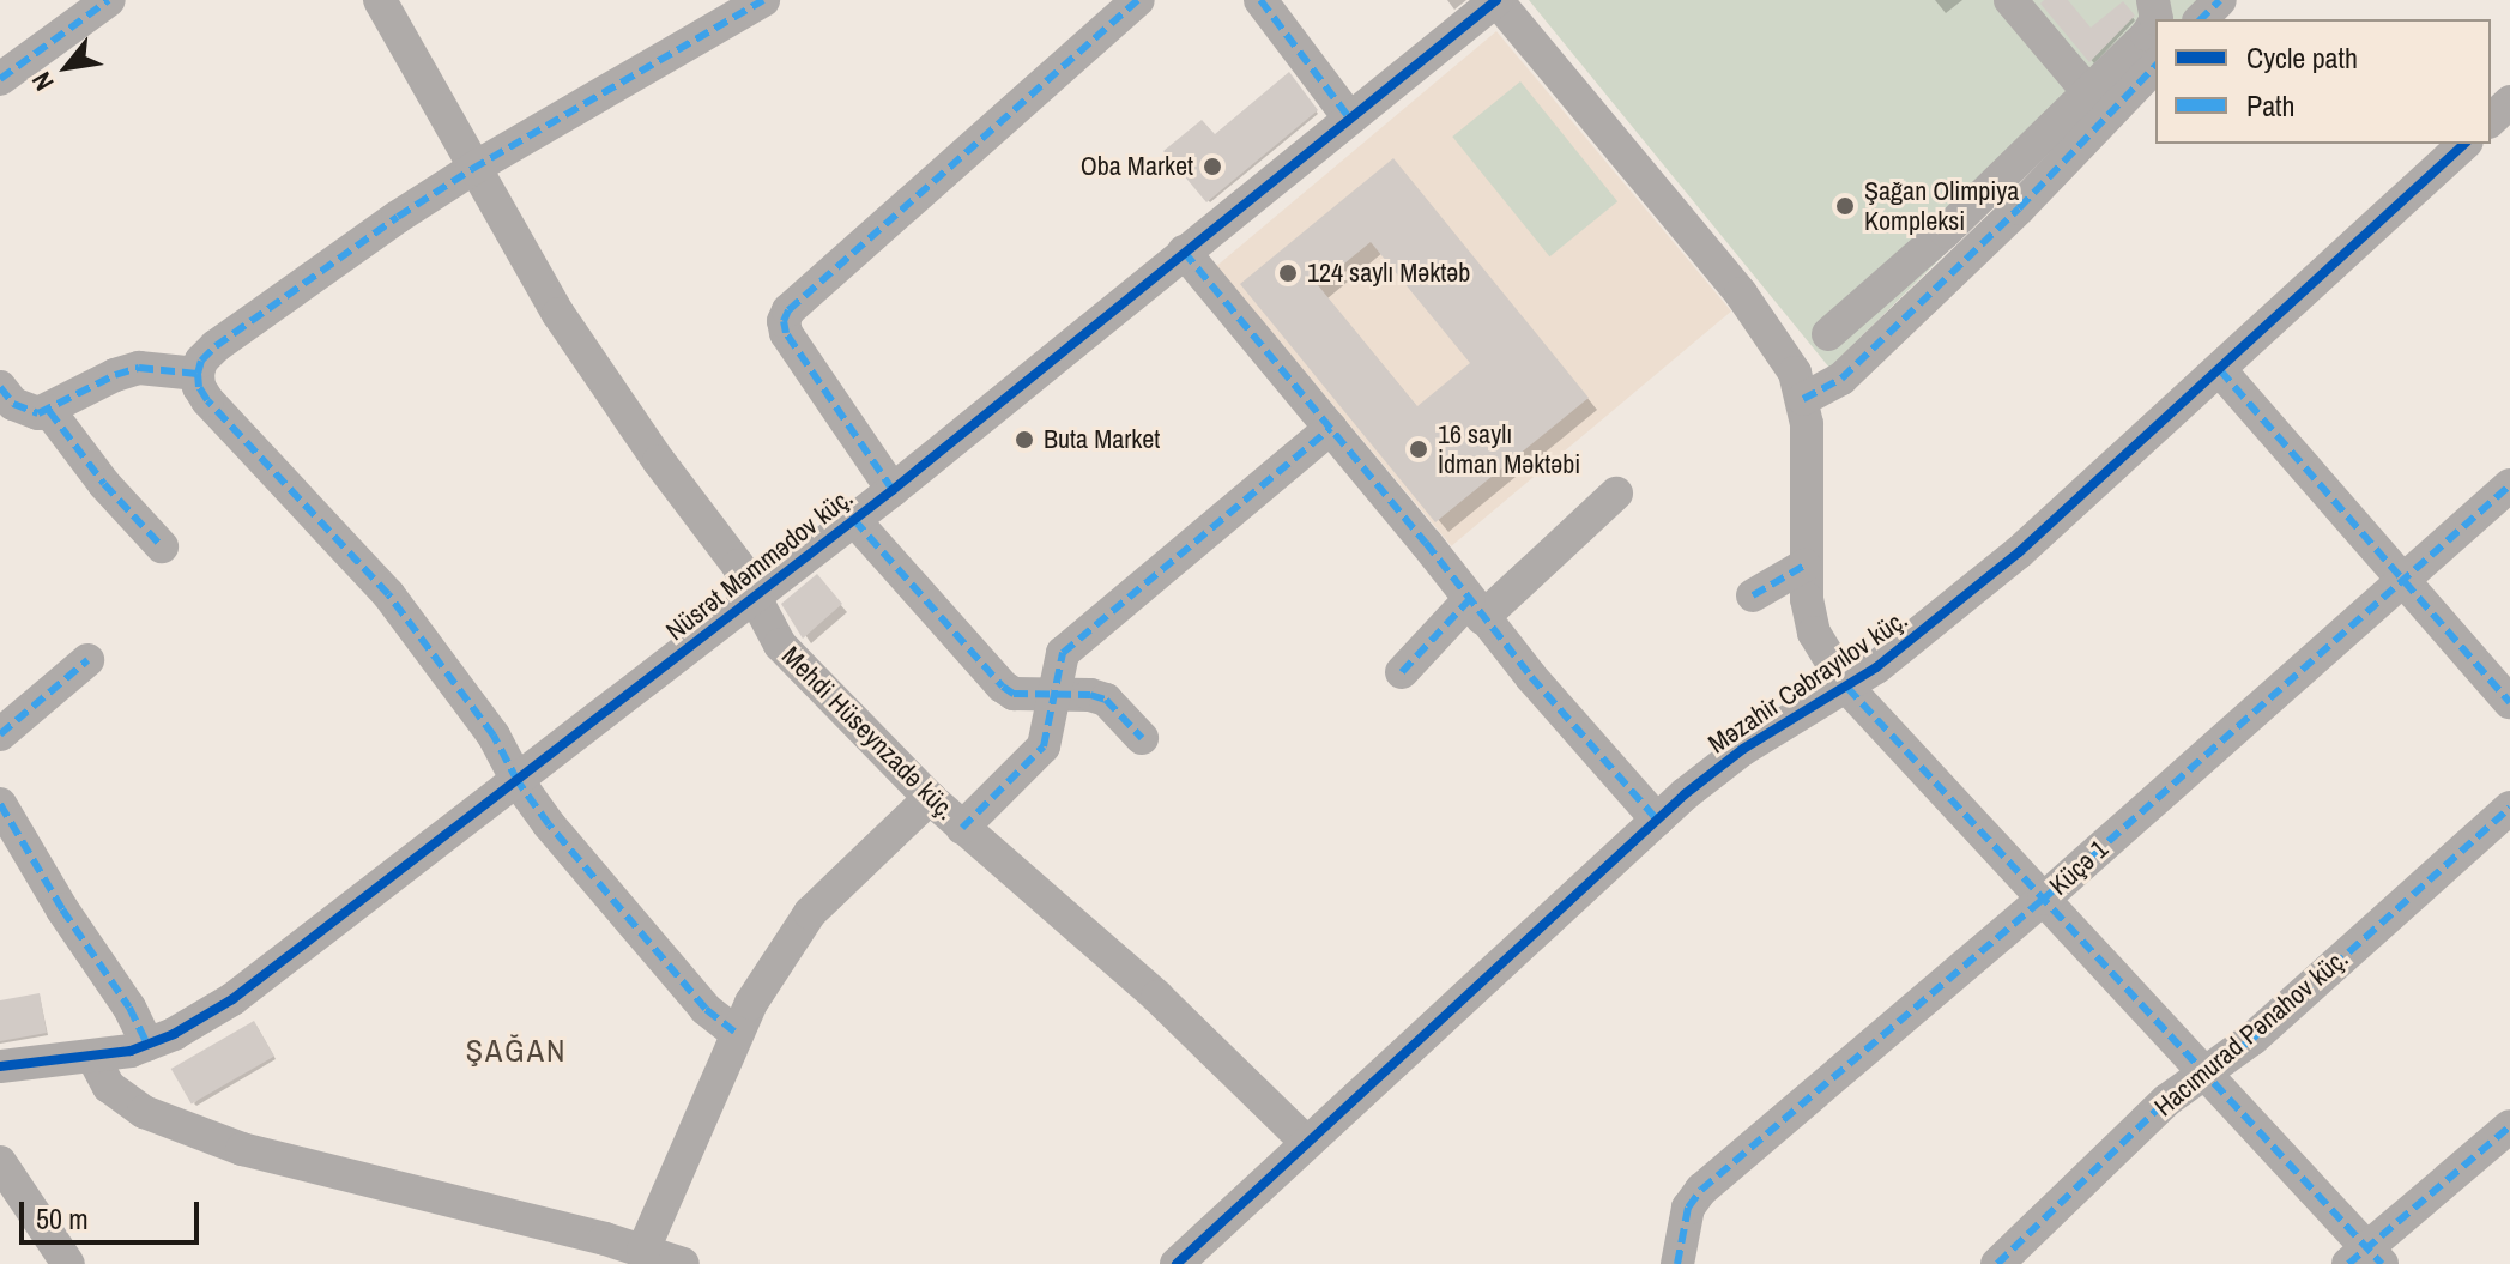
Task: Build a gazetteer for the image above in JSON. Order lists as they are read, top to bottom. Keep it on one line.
{"streets":{"street":["Nüsrət Məmmədov küç.","Məzahir Cəbrayılov küç.","Mehdi Hüseynzadə küç.","Küçə 1","Hacımurad Pənahov küç."]},"crossings":[["Nüsrət Məmmədov küç.","Mehdi Hüseynzadə küç."],["Məzahir Cəbrayılov küç.","Mehdi Hüseynzadə küç."]],"districts":["ŞAĞAN"],"places":["Oba Market","Şağan Olimpiya Kompleksi","124 saylı Məktəb","Buta Market","16 saylı İdman Məktəbi"],"legend":["Cycle path","Path"],"scale_bar":"50 m","north":"bottom left"}
